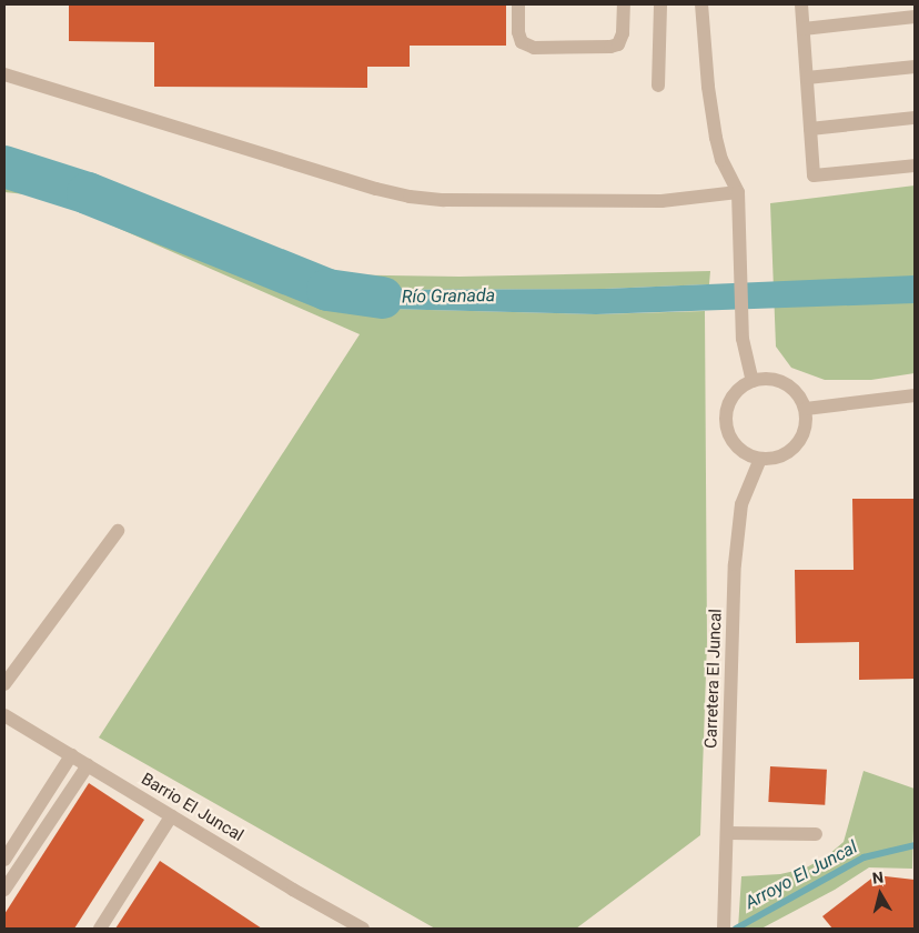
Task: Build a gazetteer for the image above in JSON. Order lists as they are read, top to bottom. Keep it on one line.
{"streets":{"street":["Carretera El Juncal","Barrio El Juncal"]},"water":["Río Granada","Arroyo El Juncal"],"north":"top"}
